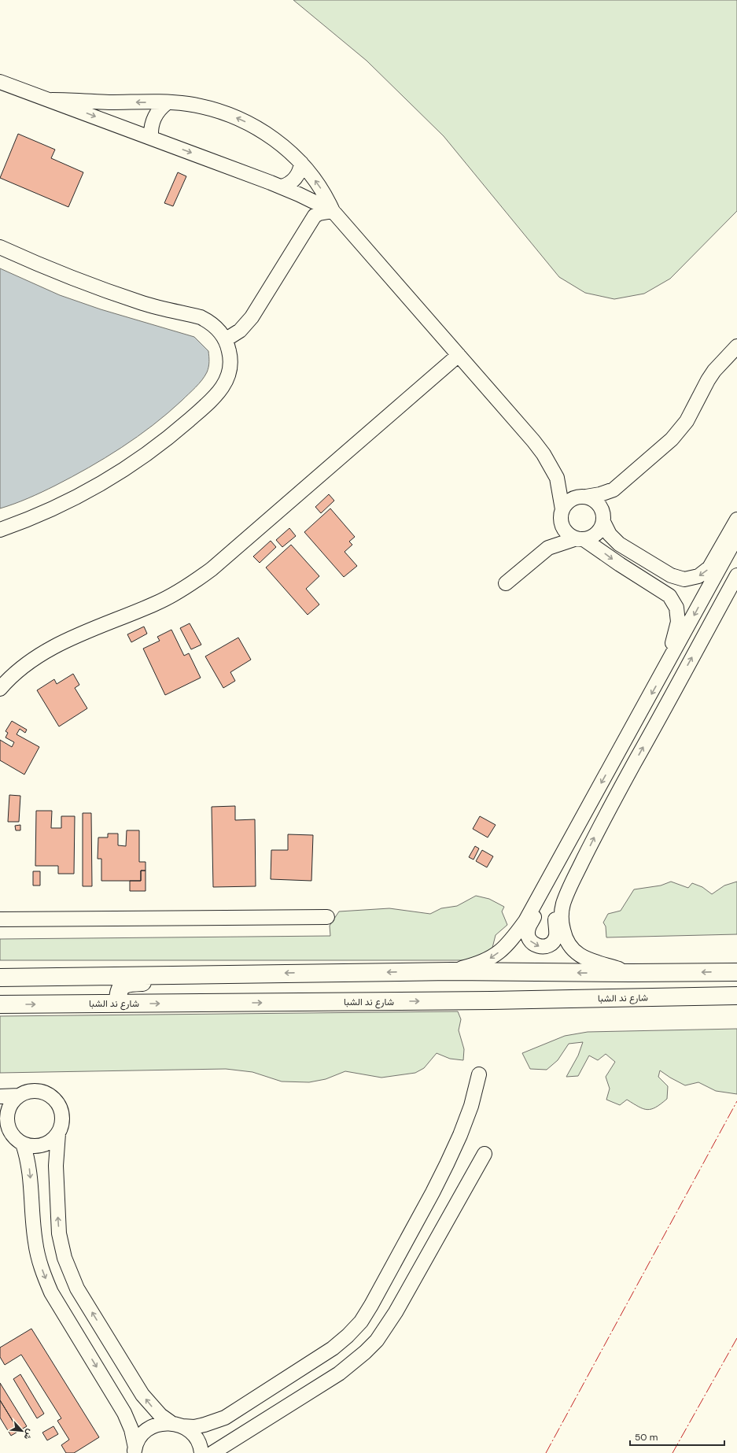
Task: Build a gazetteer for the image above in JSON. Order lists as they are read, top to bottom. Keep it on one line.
{"streets":{"main road":["شارع ند الشبا"]},"scale_bar":"50 m","north":"bottom right"}
